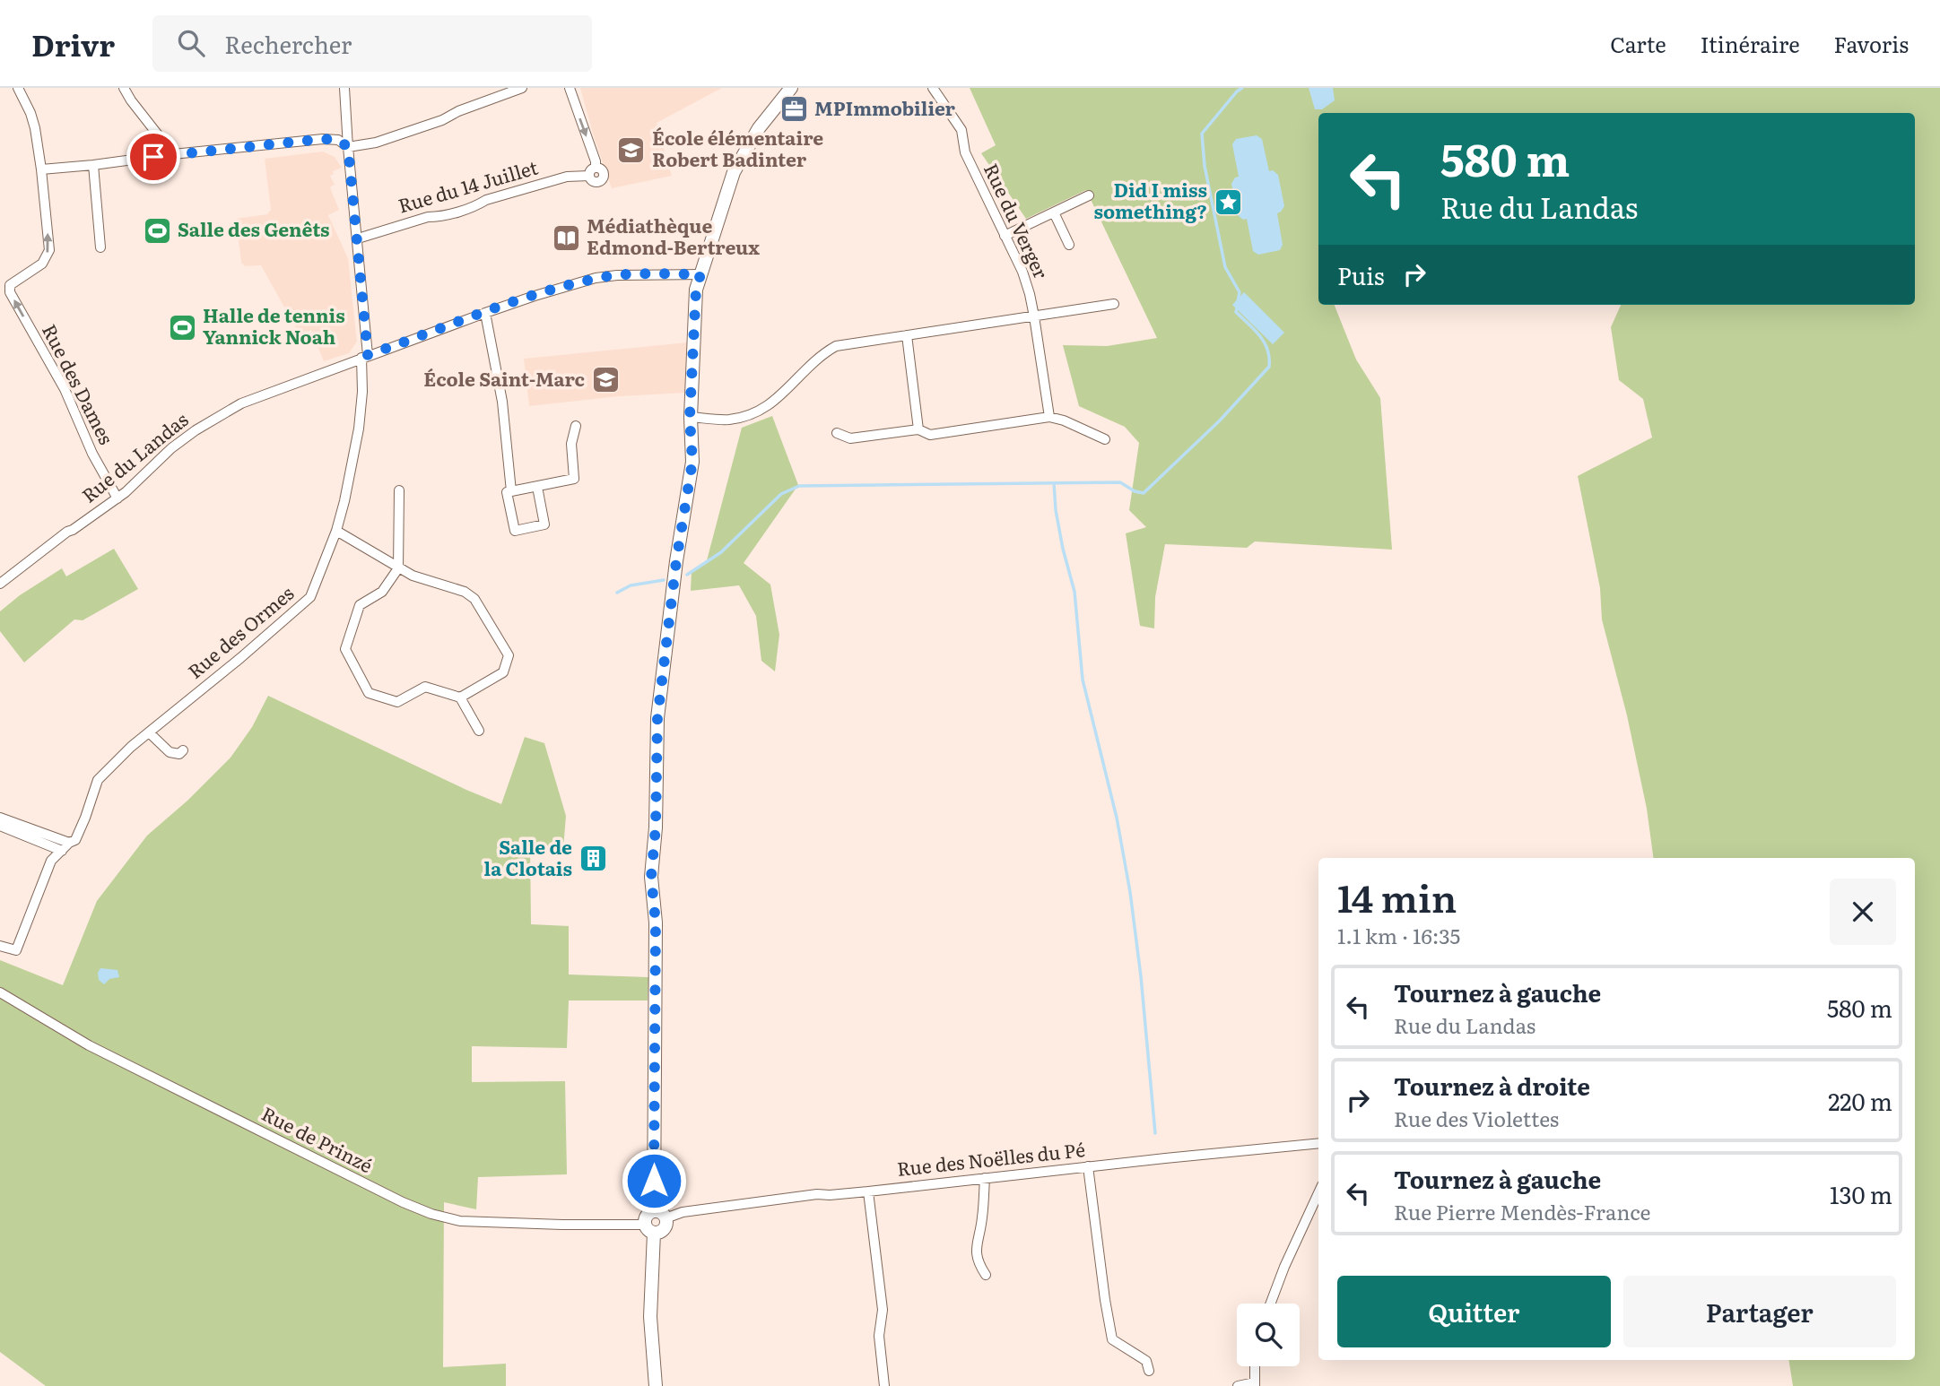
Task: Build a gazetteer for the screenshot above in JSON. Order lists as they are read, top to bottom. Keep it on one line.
{"streets":{"street":["Rue du 14 Juillet","Rue du Verger","Rue des Dames","Rue du Landas","Rue des Ormes","Rue de Prinzé","Rue des Noëlles du Pé"]},"crossings":[["Rue du 14 Juillet","Rue des Ormes"],["Rue des Dames","Rue du Landas"],["Rue du Landas","Rue des Ormes"]],"one_way":["Rue des Dames"],"places":{"office":["MPImmobilier"],"school or university":["École élémentaire Robert Badinter","École Saint-Marc"],"place":["Did I miss something?"],"sports":["Salle des Genêts","Halle de tennis Yannick Noah"],"library":["Médiathèque Edmond-Bertreux"],"building":["Salle de la Clotais"]},"page":{"header":"Drivr","search":"Rechercher","nav":["Carte","Itinéraire","Favoris"],"turn":["580 m","Rue du Landas"],"then":"Puis","heading":["14 min","1.1 km · 16:35"],"list":[{"name":"Tournez à gauche","note":"Rue du Landas","value":"580 m"},{"name":"Tournez à droite","note":"Rue des Violettes","value":"220 m"},{"name":"Tournez à gauche","note":"Rue Pierre Mendès-France","value":"130 m"}],"buttons":["Quitter","Partager"]}}
